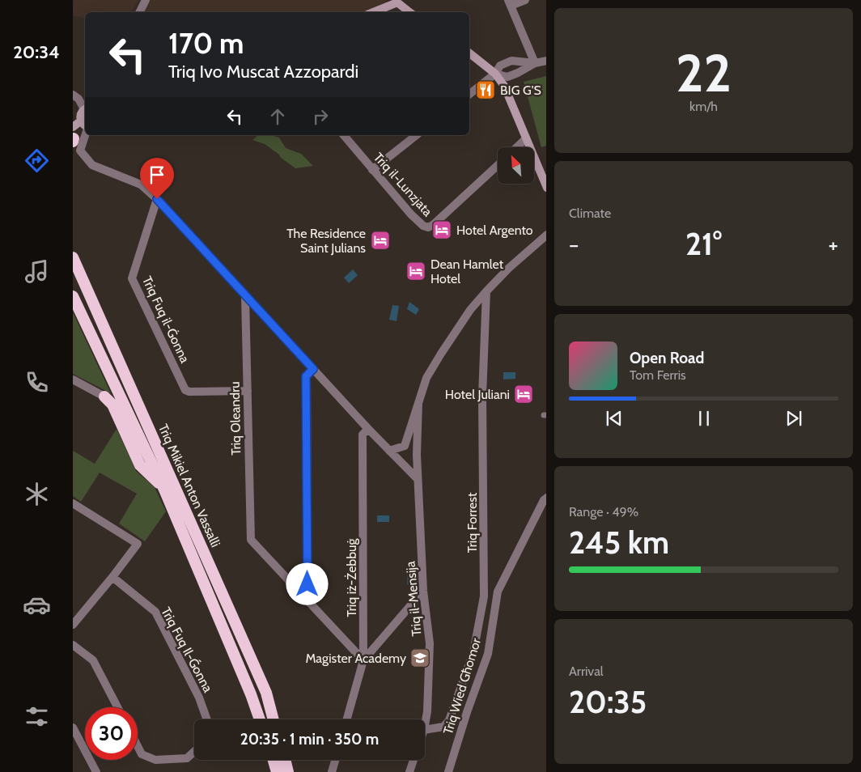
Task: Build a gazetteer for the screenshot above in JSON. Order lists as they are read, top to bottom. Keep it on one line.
{"streets":{"highway":["Triq Mikiel Anton Vassalli"],"street":["Triq il-Lunzjata","Triq Fuq il-Ġonna","Triq Oleandru","Triq Forrest","Triq iż-Żebbuġ","Triq il-Mensija","Triq Fuq Il-Ǵonna","Triq Wied Għomor"]},"crossings":[["Triq Fuq il-Ġonna","Triq Oleandru"],["Triq Forrest","Triq il-Mensija"]],"places":{"restaurant":["BIG G'S"],"hotel":["Hotel Argento","The Residence Saint Julians","Dean Hamlet Hotel","Hotel Juliani"],"school or university":["Magister Academy"]},"north":"top left","page":{"tabs":"20:34","tile":[["22","km/h"],"Climate",["Range · 49%","245 km"],["Arrival","20:35"]],"turn":["170 m","Triq Ivo Muscat Azzopardi"],"heat":["−","21°","+"],"song":["Open Road","Tom Ferris"],"limit":"30","trip":"20:35 · 1 min · 350 m"}}
